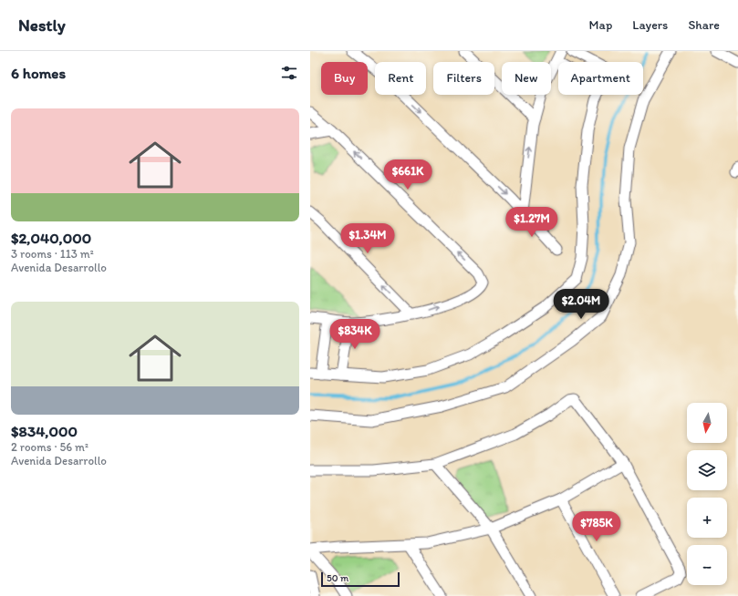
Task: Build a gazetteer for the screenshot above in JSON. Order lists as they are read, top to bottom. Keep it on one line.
{"scale_bar":"50 m","north":"bottom","page":{"header":"Nestly","nav":["Map","Layers","Share"],"heading":"6 homes","chip":["Buy","Rent","Filters","New","Apartment"],"list":[{"name":"$2,040,000","note":"3 rooms · 113 m² · Avenida Desarrollo"},{"name":"$834,000","note":"2 rooms · 56 m² · Avenida Desarrollo"}],"price":["$661K","$1.27M","$1.34M","$2.04M","$834K","$785K"],"map_buttons":["+","−"],"scale":"50 m"}}
